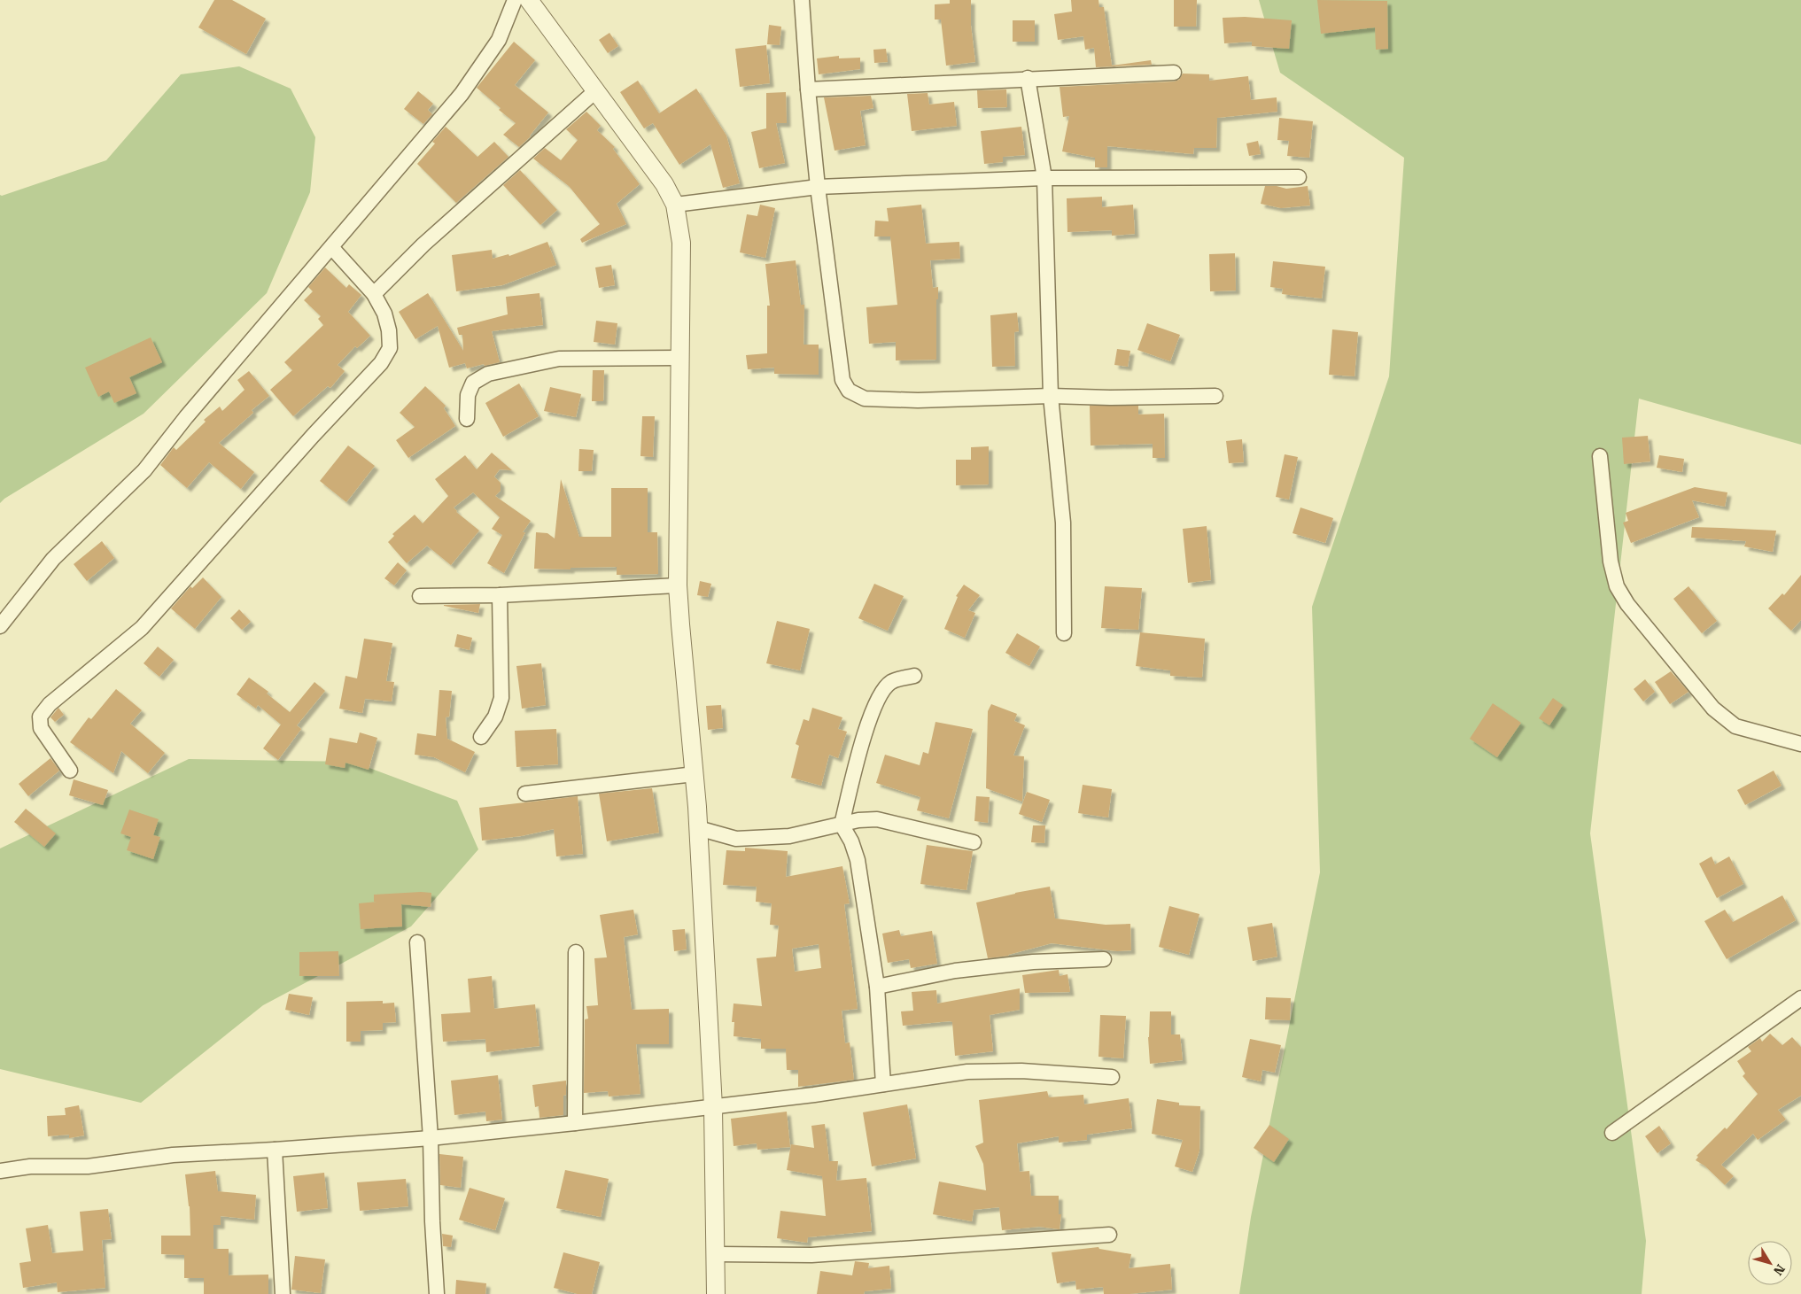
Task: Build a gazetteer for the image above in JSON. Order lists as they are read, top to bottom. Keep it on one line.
{"north":"bottom right"}
